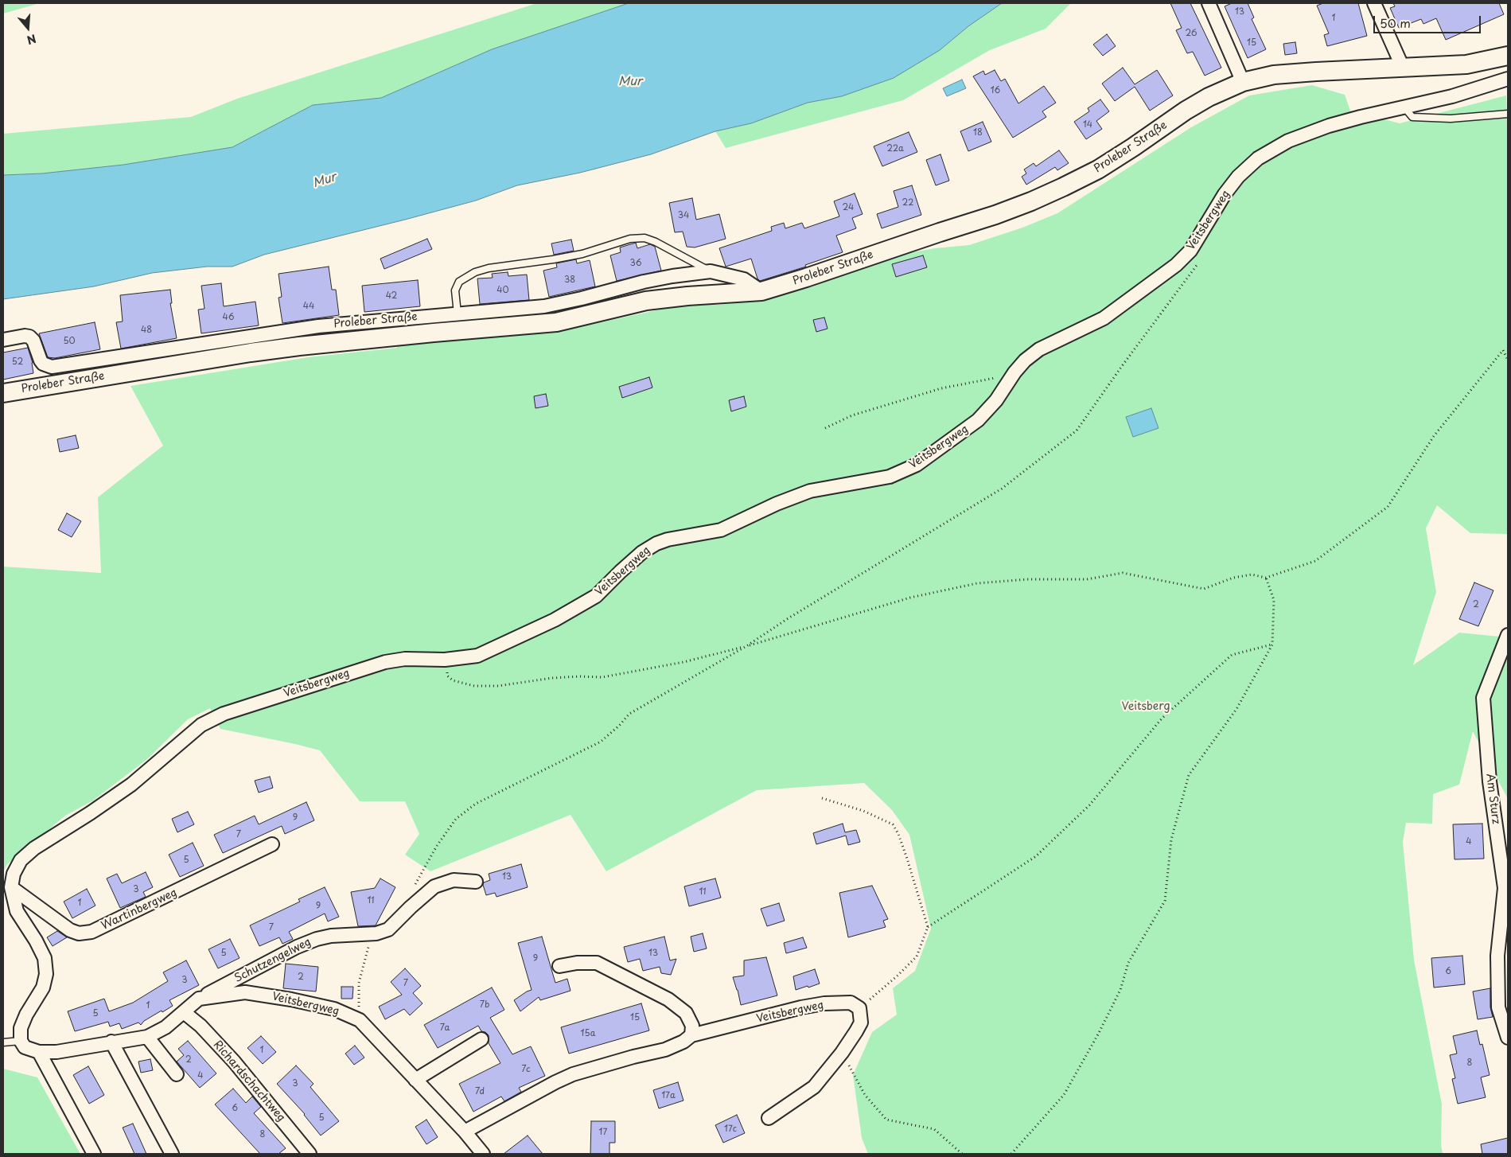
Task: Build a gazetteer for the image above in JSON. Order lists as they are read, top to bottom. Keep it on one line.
{"streets":{"main road":["Proleber Straße"],"street":["Veitsbergweg","Am Sturz","Wartinbergweg","Schutzengelweg","Richardschachtweg"]},"crossings":[["Veitsbergweg","Wartinbergweg"],["Veitsbergweg","Schutzengelweg"]],"water":["Mur"],"parks":["Veitsberg"],"house_numbers":["13","1","26","15","16","14","18","22a","22","24","34","36","38","40","42","44","46","48","50","52","2","9","7","4","5","13","3","11","11","1","9","7","5","13","9","6","2","3","7","7b","1","5","15","7a","15a","1","2","8","7c","4","3","7d","17a","6","5","17c","17","8"],"scale_bar":"50 m","north":"bottom"}
